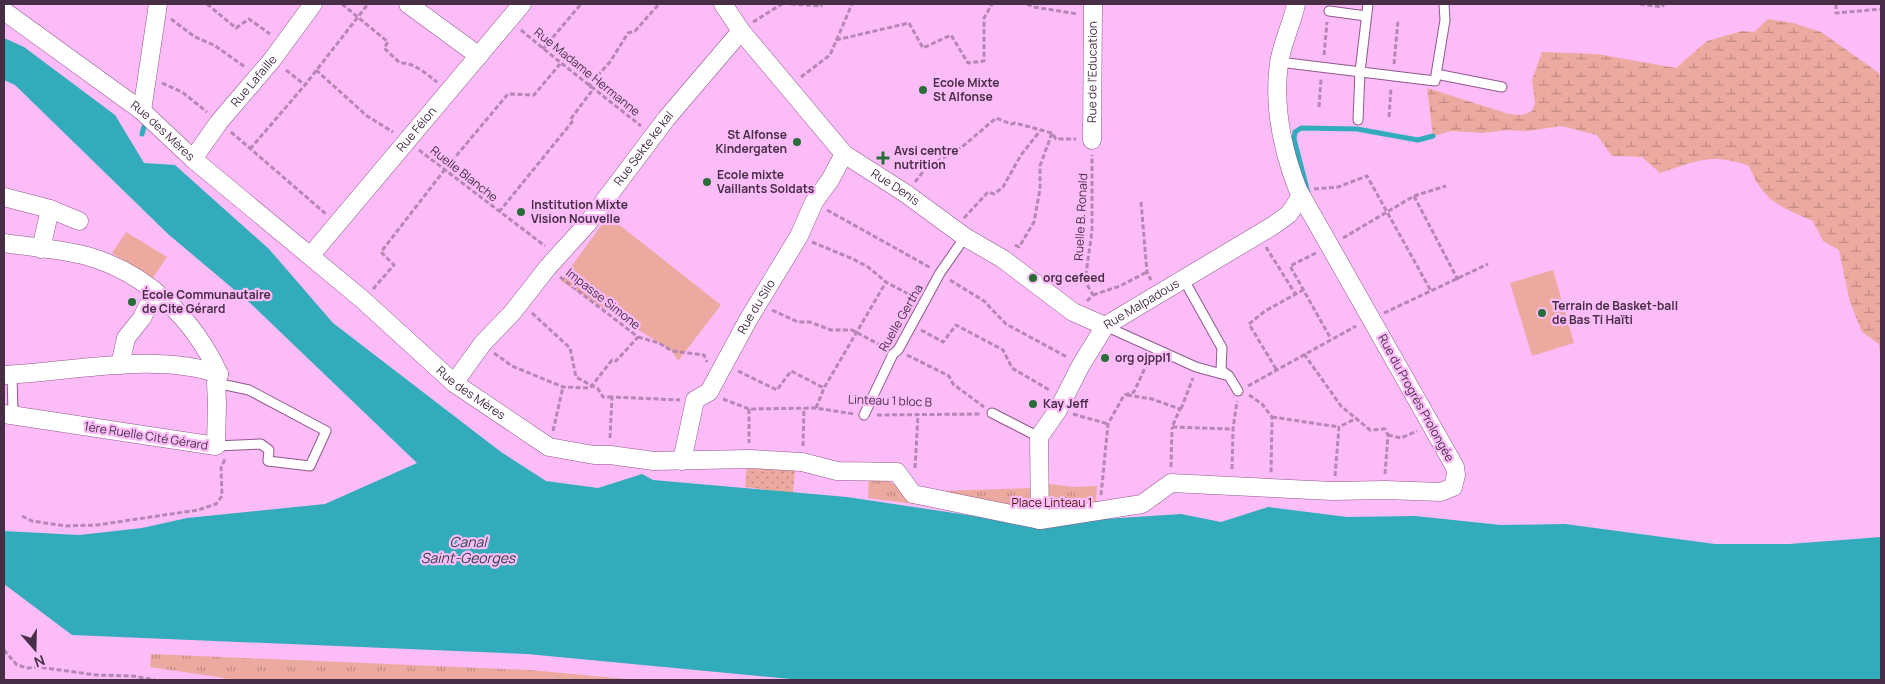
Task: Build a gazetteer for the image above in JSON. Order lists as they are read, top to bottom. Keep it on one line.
{"streets":{"street":["Rue de l'Education","Rue Lafaille","Rue Félon","Rue des Mères","Rue Sekte ke kal","Rue Denis","Rue Malpadous","Rue du Silo","Rue du Progrès Prolongée","1ère Ruelle Cité Gérard"],"lane":["Ruelle Gertha"],"path":["Rue Madame Hermanne","Ruelle Blanche","Ruelle B. Ronald","Impasse Simone","Linteau 1 bloc B"]},"crossings":[["Rue Madame Hermanne","Rue Félon"],["Rue Madame Hermanne","Rue Sekte ke kal"],["Rue de l'Education","Ruelle B. Ronald"],["Rue Lafaille","Rue des Mères"],["Rue Félon","Rue des Mères"],["Rue Félon","Ruelle Blanche"],["Rue des Mères","Rue Sekte ke kal"],["Rue des Mères","Rue du Silo"],["Rue Sekte ke kal","Ruelle Blanche"],["Rue Sekte ke kal","Rue Denis"],["Rue Sekte ke kal","Impasse Simone"],["Ruelle Blanche","Impasse Simone"],["Rue Denis","Rue Malpadous"],["Rue Denis","Rue du Silo"],["Rue Denis","Ruelle Gertha"],["Rue Malpadous","Rue du Progrès Prolongée"],["Rue du Silo","Linteau 1 bloc B"],["Ruelle Gertha","Linteau 1 bloc B"]],"water":["Canal Saint-Georges"],"parks":["Place Linteau 1"],"places":{"other":["Ecole Mixte St Alfonse","St Alfonse Kindergaten","Ecole mixte Vaillants Soldats","Institution Mixte Vision Nouvelle","org cefeed","École Communautaire de Cite Gérard","Terrain de Basket-ball de Bas Ti Haïti","org ojppl1","Kay Jeff"],"health":["Avsi centre nutrition"]},"north":"bottom"}
